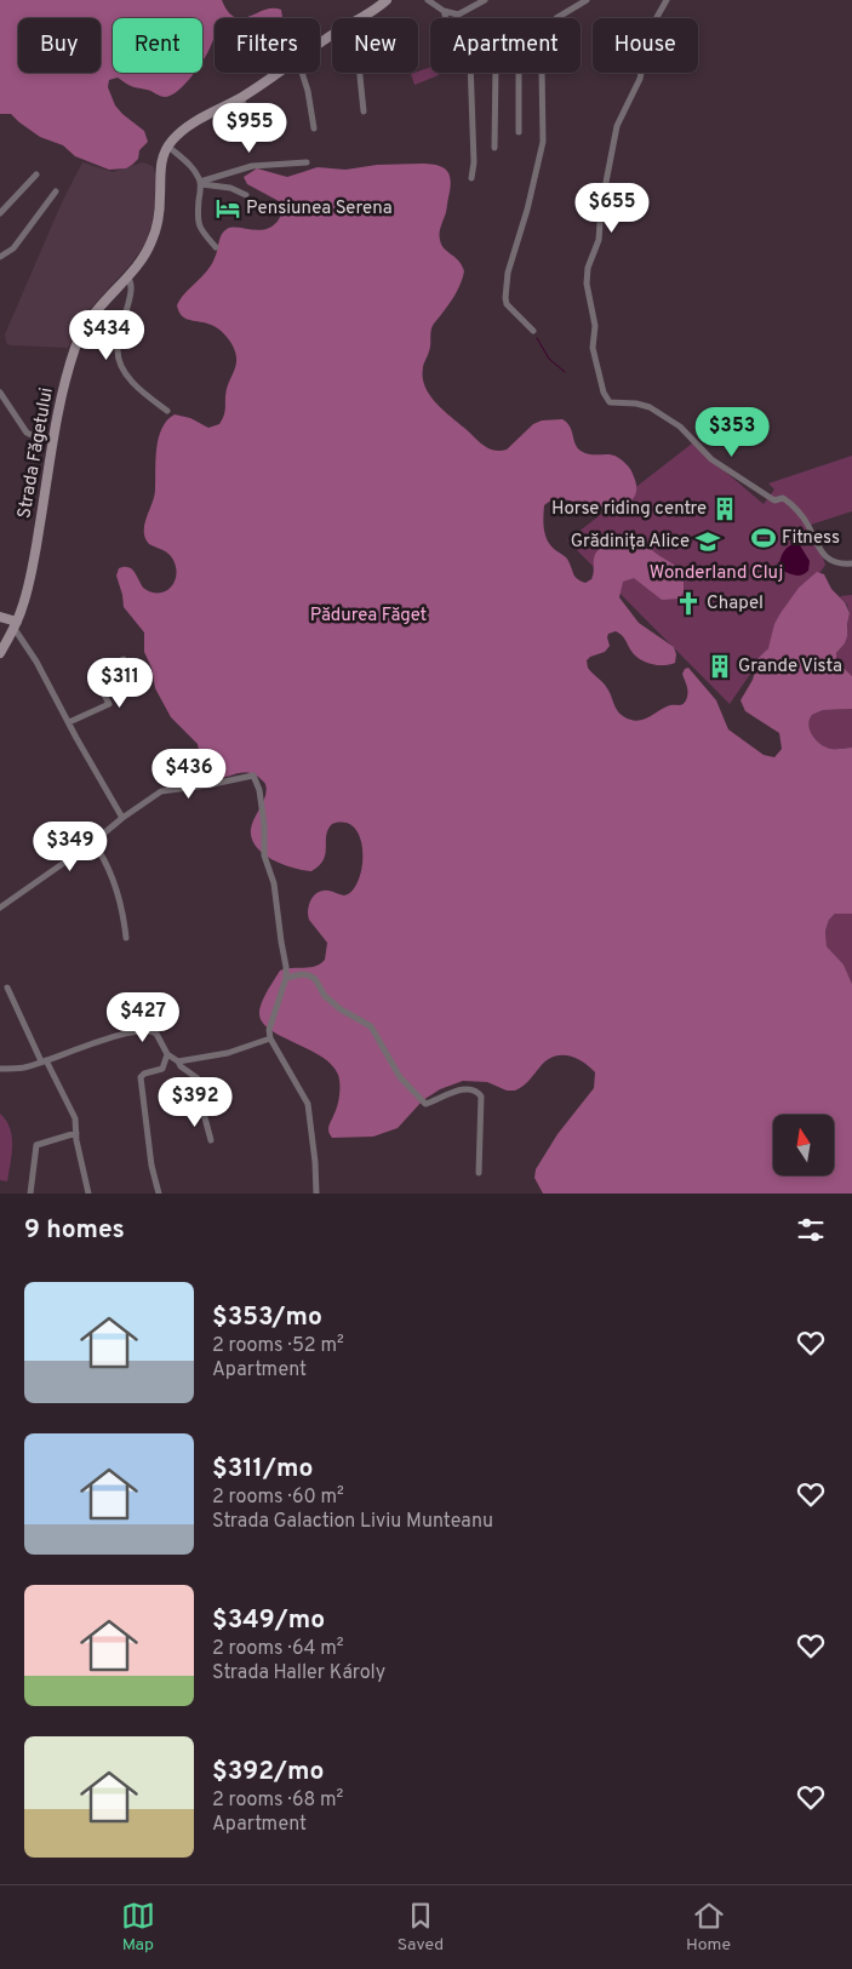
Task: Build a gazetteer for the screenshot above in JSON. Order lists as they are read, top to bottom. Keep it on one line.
{"streets":{"main road":["Strada Făgetului"]},"parks":["Wonderland Cluj","Pădurea Făget"],"places":{"hotel":["Pensiunea Serena"],"building":["Horse riding centre","Grande Vista"],"sports":["Fitness"],"school or university":["Grădinița Alice"],"church":["Chapel"]},"north":"top","page":{"chip":["Buy","Rent","Filters","New","Apartment","House"],"price":["$955","$655","$434","$353","$311","$436","$349","$427","$392"],"heading":"9 homes","list":[{"name":"$353/mo","note":"2 rooms · 52 m² · Apartment"},{"name":"$311/mo","note":"2 rooms · 60 m² · Strada Galaction Liviu Munteanu"},{"name":"$349/mo","note":"2 rooms · 64 m² · Strada Haller Károly"},{"name":"$392/mo","note":"2 rooms · 68 m² · Apartment"}],"tabs":["Map","Saved","Home"]}}
